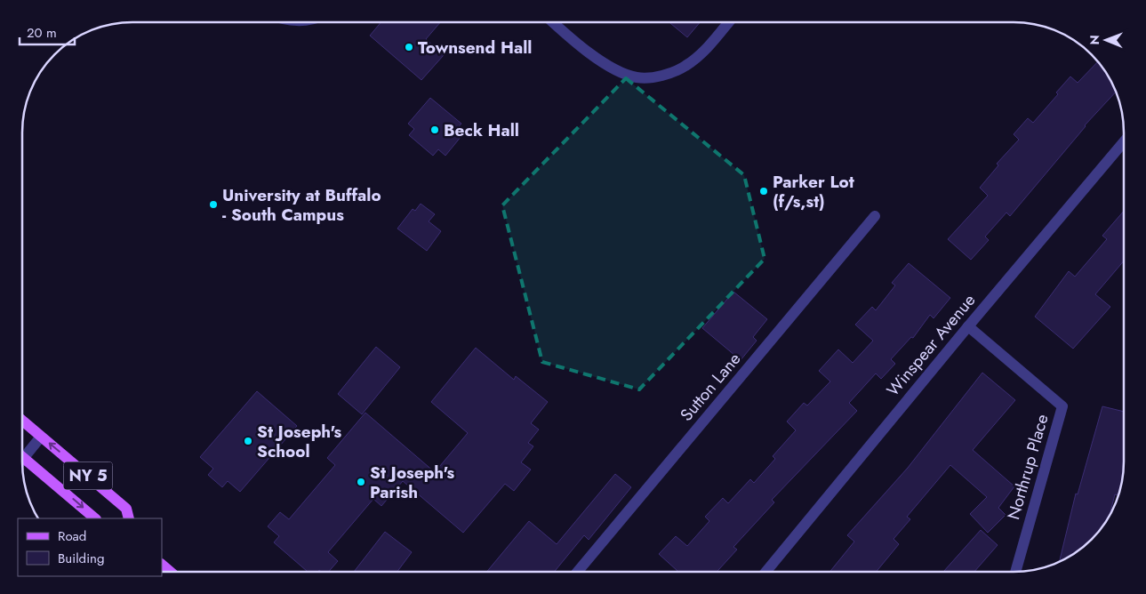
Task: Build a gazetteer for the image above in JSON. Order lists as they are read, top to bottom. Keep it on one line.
{"streets":{"main road":["NY 5"],"street":["Winspear Avenue","Sutton Lane","Northrup Place"]},"crossings":[["Winspear Avenue","Northrup Place"]],"places":["Townsend Hall","Beck Hall","Parker Lot (f/s,st)","University at Buffalo - South Campus","St Joseph's School","St Joseph's Parish"],"legend":["Road","Building"],"scale_bar":"20 m","north":"left"}
